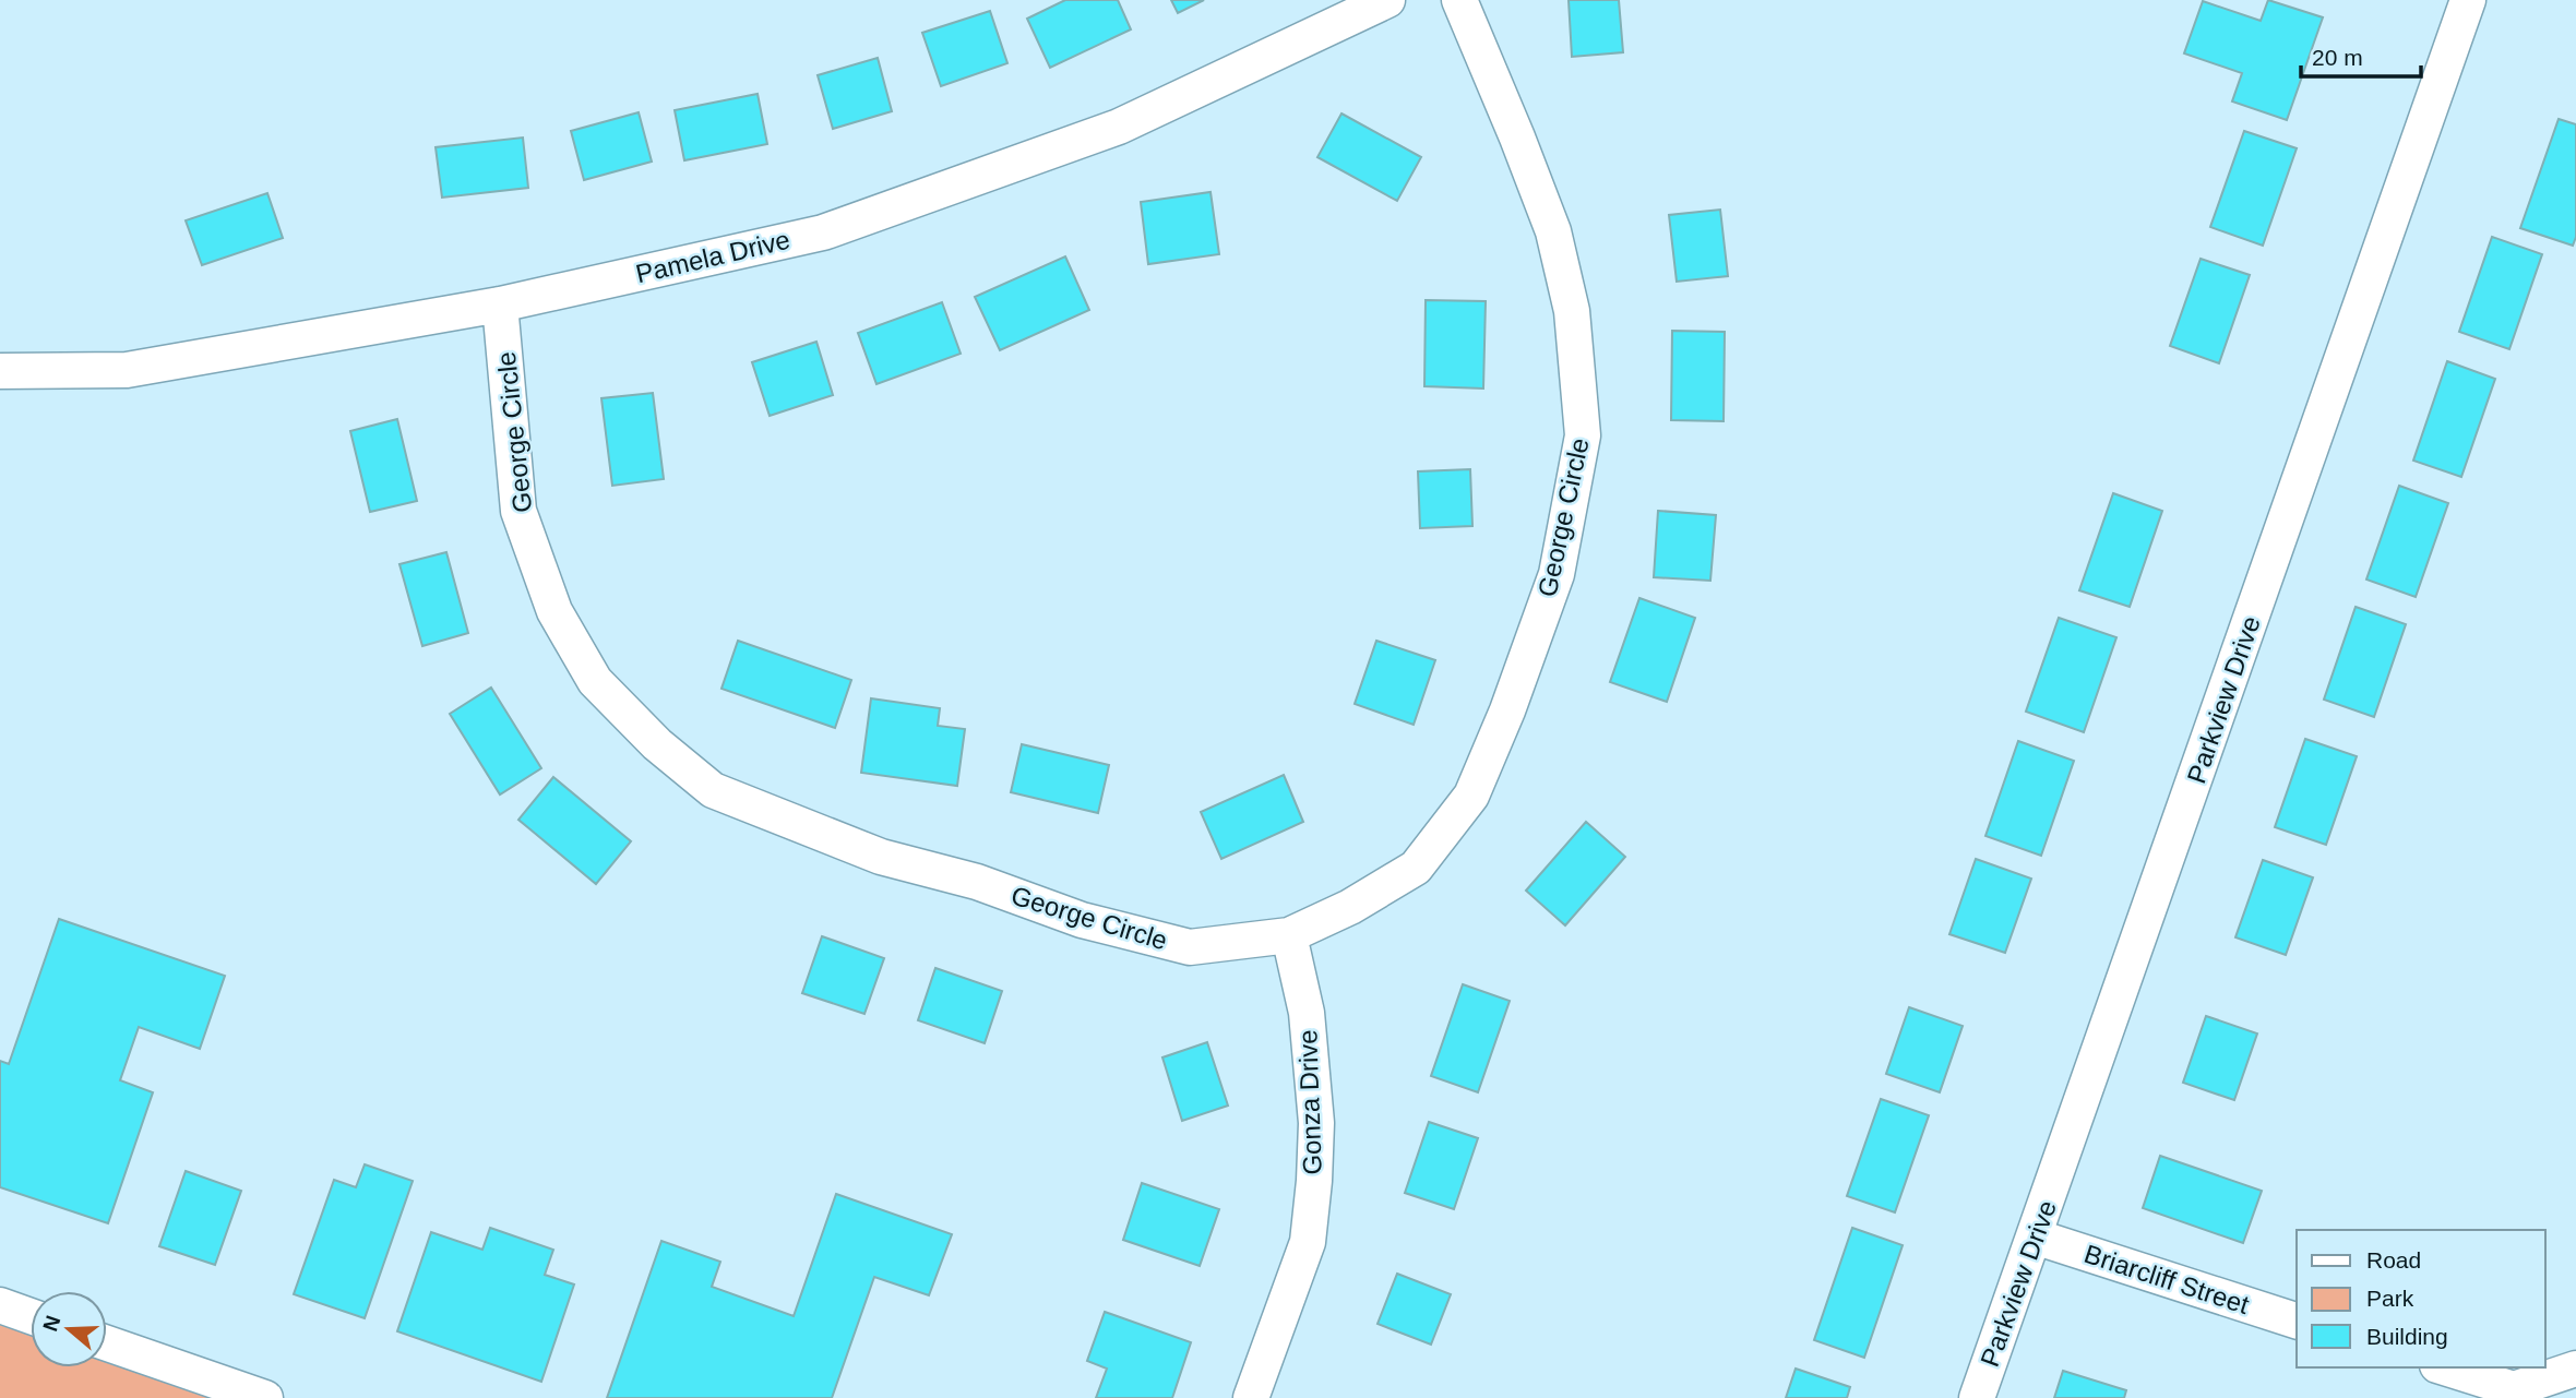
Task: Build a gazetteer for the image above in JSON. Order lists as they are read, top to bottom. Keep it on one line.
{"streets":{"street":["Pamela Drive","George Circle","Parkview Drive","Gonza Drive","Briarcliff Street"]},"crossings":[["Pamela Drive","George Circle"],["George Circle","Gonza Drive"],["Parkview Drive","Briarcliff Street"]],"legend":["Road","Park","Building"],"scale_bar":"20 m","north":"left"}
